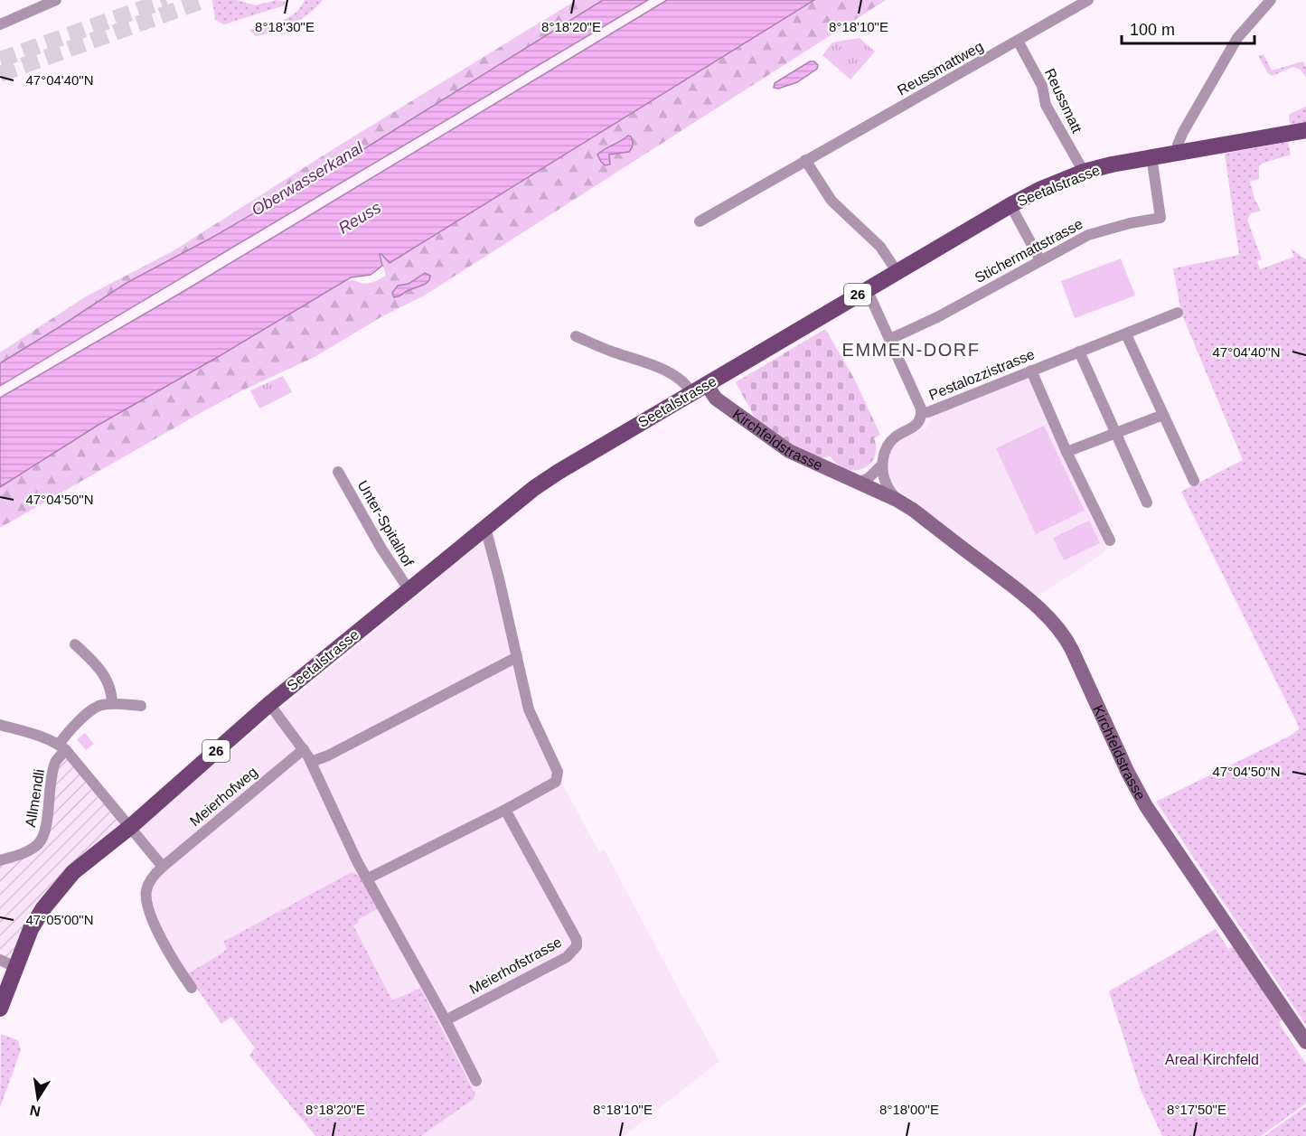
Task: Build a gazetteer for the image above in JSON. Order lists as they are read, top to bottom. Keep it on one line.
{"streets":{"main road":["Seetalstrasse","26"],"street":["Reussmattweg","Reussmatt","Stichermattstrasse","Pestalozzistrasse","Kirchfeldstrasse","Unter-Spitalhof","Meierhofweg","Allmendli","Meierhofstrasse"]},"crossings":[["Reussmattweg","Reussmatt"],["Reussmatt","Seetalstrasse"],["Seetalstrasse","Stichermattstrasse"],["Seetalstrasse","Pestalozzistrasse"],["Seetalstrasse","Kirchfeldstrasse"],["Seetalstrasse","Unter-Spitalhof"],["Stichermattstrasse","Pestalozzistrasse"]],"districts":["EMMEN-DORF"],"water":["Oberwasserkanal","Reuss"],"parks":["Areal Kirchfeld"],"scale_bar":"100 m","north":"bottom","coordinates":["8°18'30\"E","8°18'20\"E","8°18'10\"E","47°04'40\"N","47°04'50\"N","47°05'00\"N","8°18'00\"E","8°17'50\"E"]}
